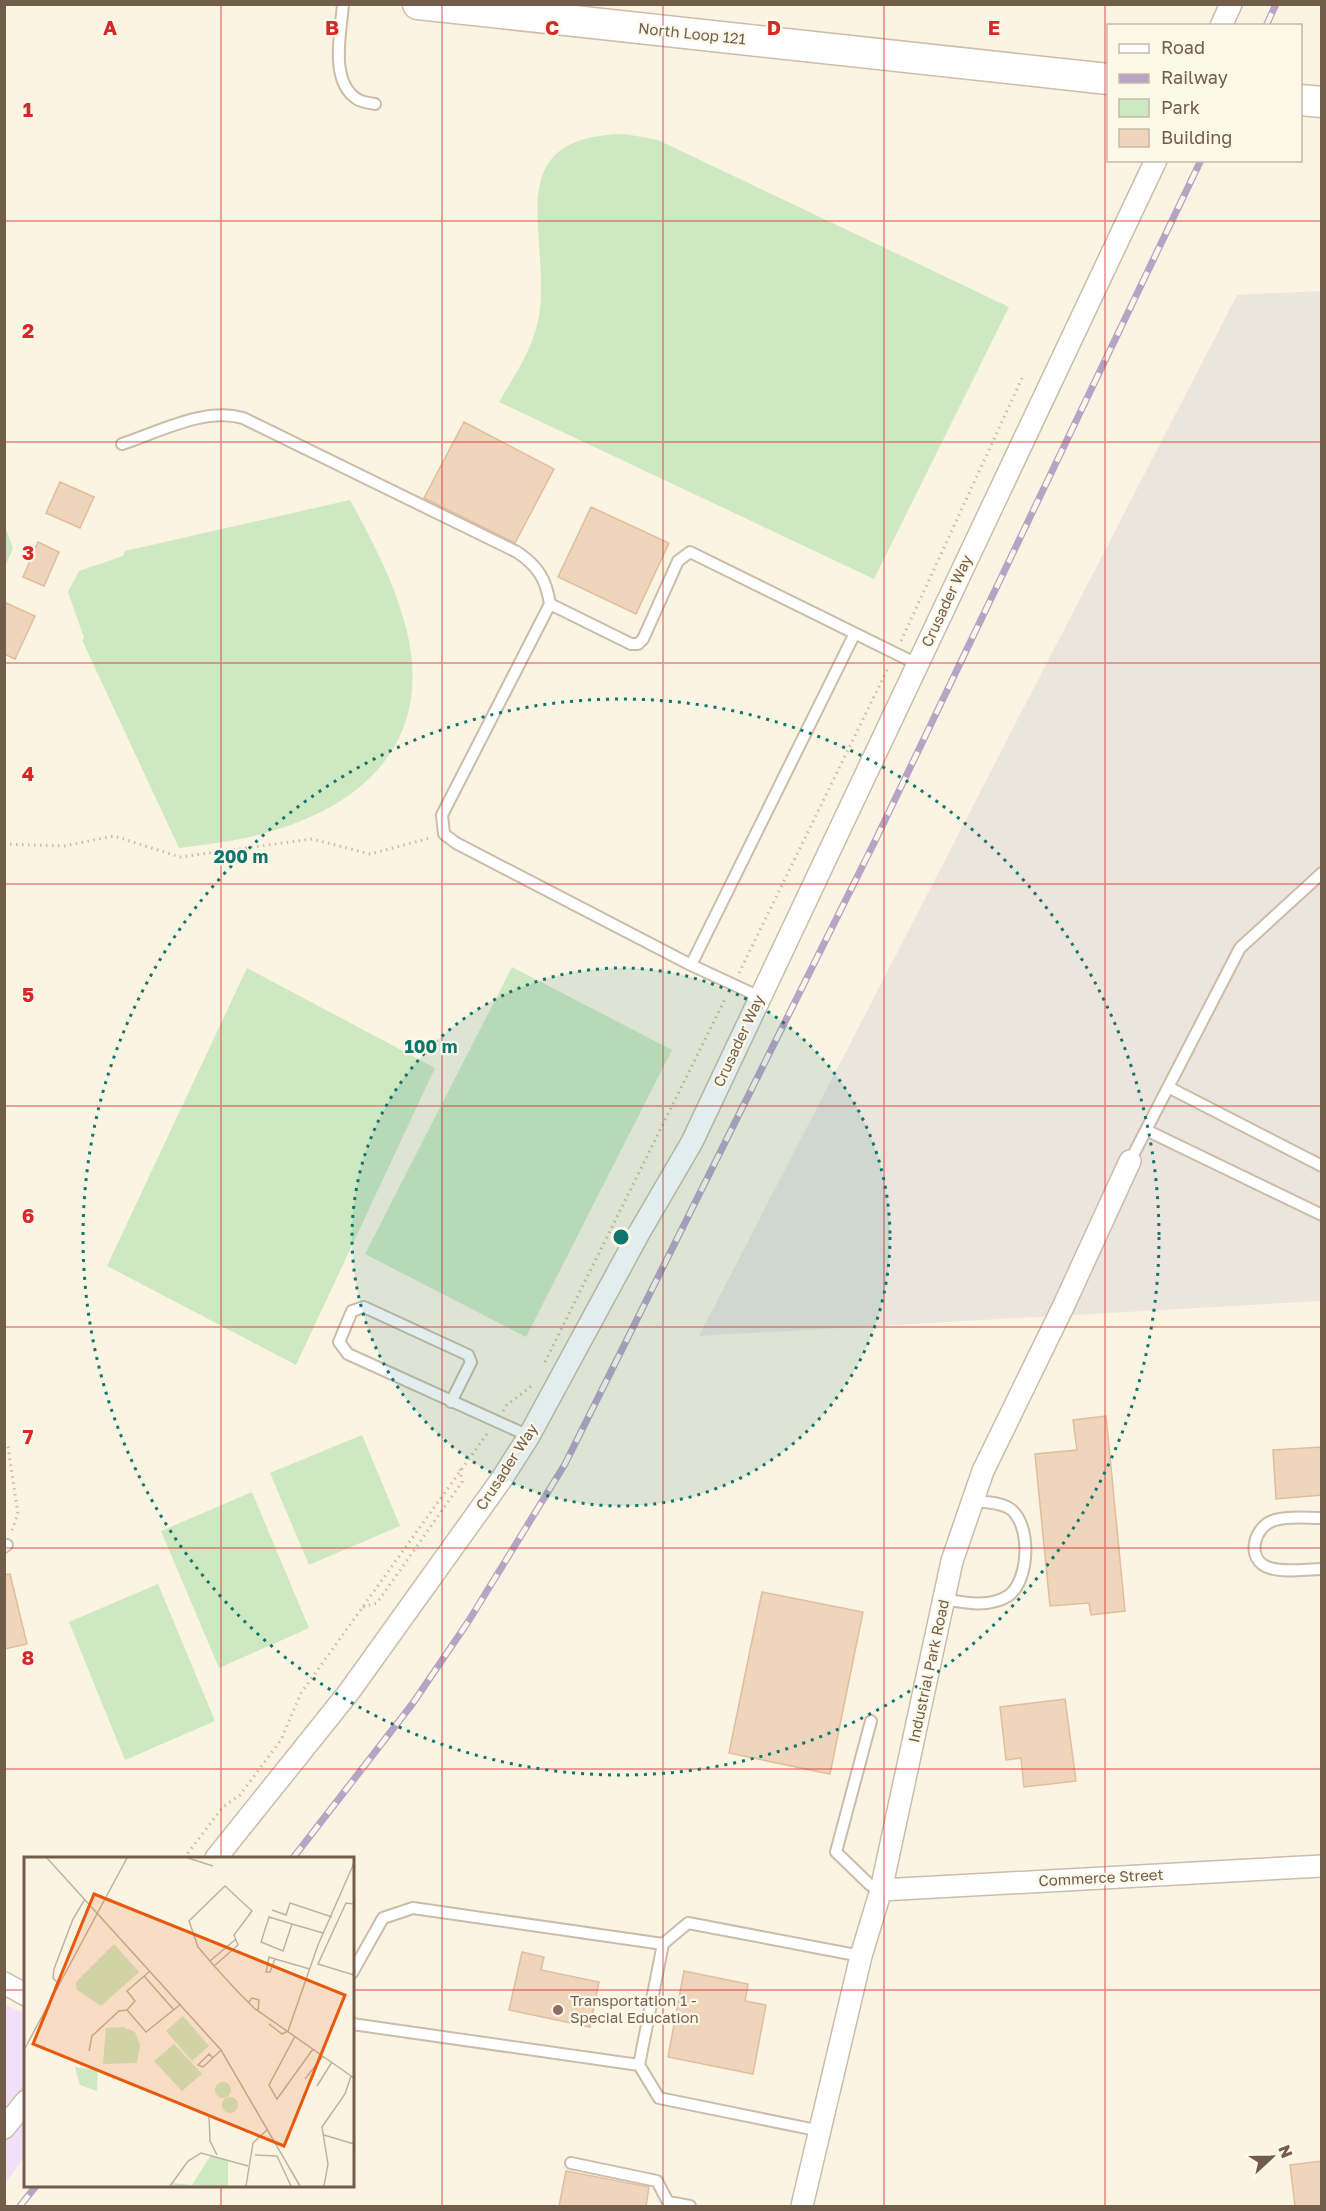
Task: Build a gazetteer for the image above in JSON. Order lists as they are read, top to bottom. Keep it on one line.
{"streets":{"main road":["North Loop 121"],"street":["Crusader Way","Industrial Park Road","Commerce Street"]},"crossings":[["Industrial Park Road","Commerce Street"]],"places":["Transportation 1 - Special Education"],"legend":["Road","Railway","Park","Building"],"north":"right","grid":{"columns":["A","B","C","D","E"],"rows":["1","2","3","4","5","6","7","8"]},"rings":["200 m","100 m"]}
